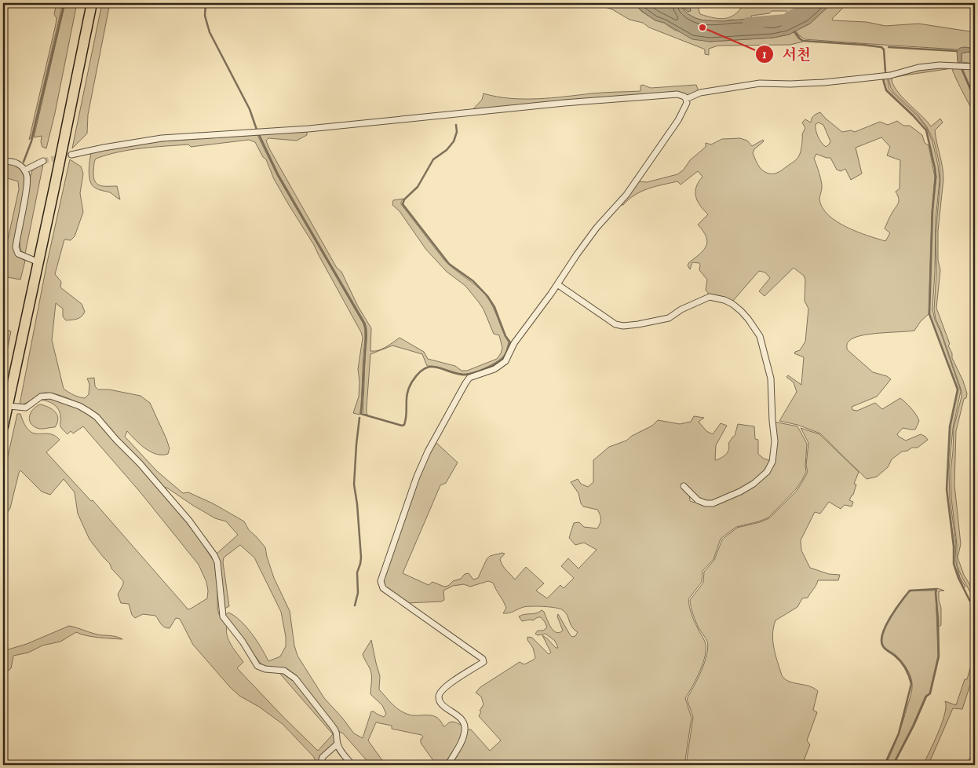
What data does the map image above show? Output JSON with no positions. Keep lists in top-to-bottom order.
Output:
{
  "places": ["서천"]
}
